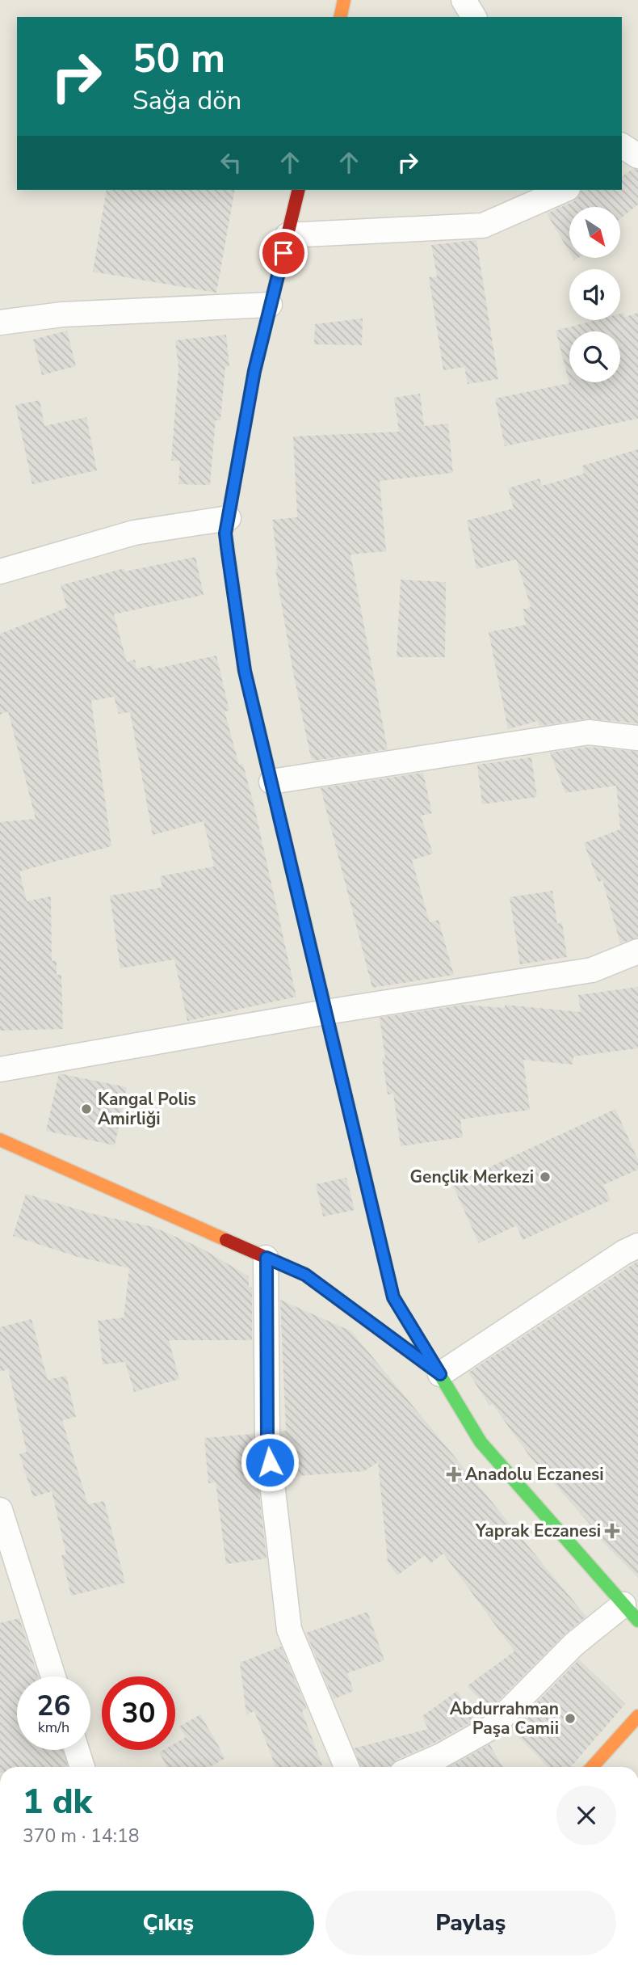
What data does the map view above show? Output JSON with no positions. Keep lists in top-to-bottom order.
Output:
{
  "places": {
    "other": ["Kangal Polis Amirliği", "Gençlik Merkezi", "Abdurrahman Paşa Camii"],
    "health": ["Anadolu Eczanesi", "Yaprak Eczanesi"]
  },
  "north": "bottom right",
  "page": {
    "turn": ["50 m", "Sağa dön"],
    "speed": "26 km/h",
    "limit": "30",
    "heading": ["1 dk", "370 m · 14:18"],
    "buttons": ["Çıkış", "Paylaş"]
  }
}
